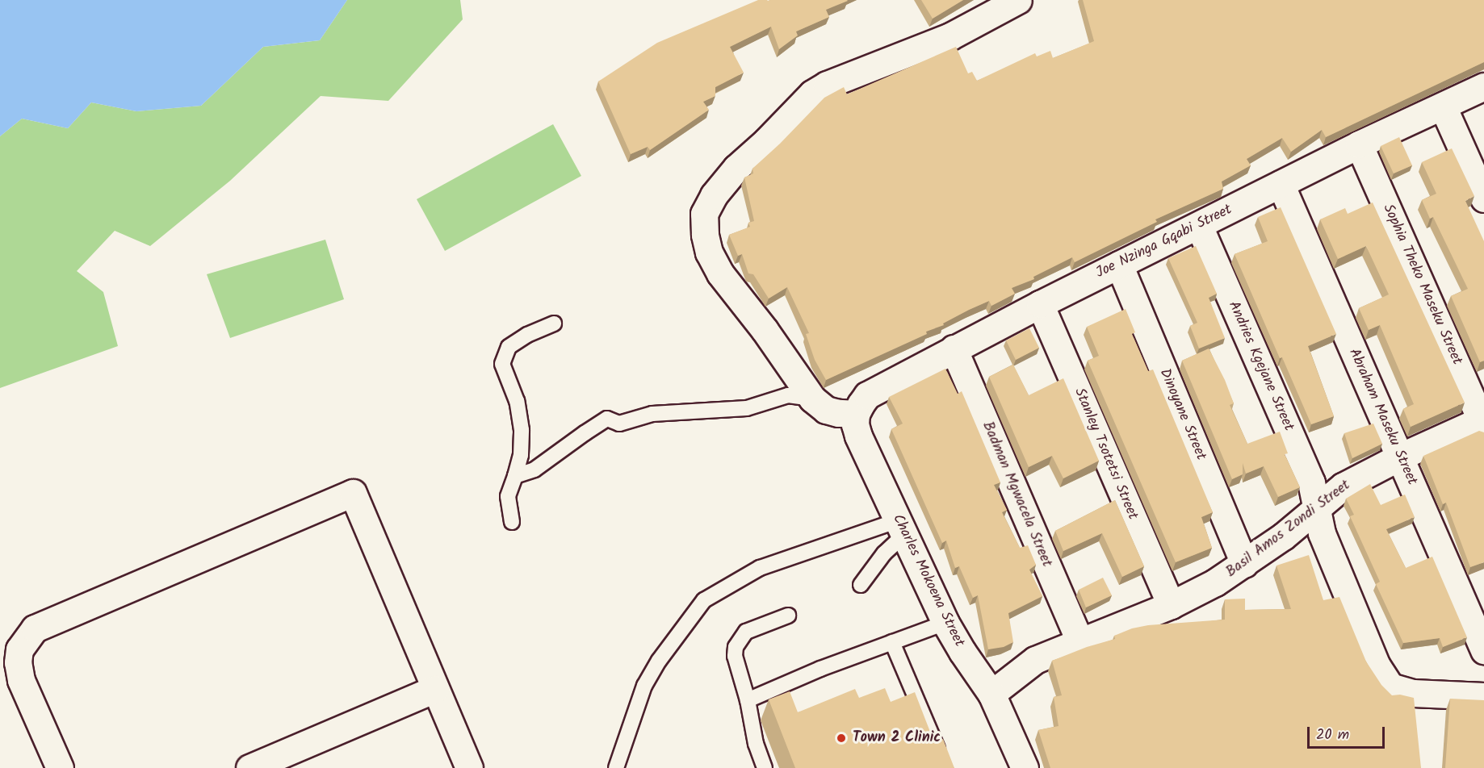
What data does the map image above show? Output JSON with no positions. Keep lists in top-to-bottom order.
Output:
{
  "streets": {
    "street": [
      "Joe Nzinga Gqabi Street",
      "Sophia Theko Maseku Street",
      "Andries Kgejane Street",
      "Dinoyane Street",
      "Abraham Maseku Street",
      "Stanley Tsotetsi Street",
      "Badman Mgwacela Street",
      "Basil Amos Zondi Street",
      "Charles Mokoena Street"
    ]
  },
  "crossings": [
    ["Joe Nzinga Gqabi Street", "Sophia Theko Maseku Street"],
    ["Joe Nzinga Gqabi Street", "Andries Kgejane Street"],
    ["Joe Nzinga Gqabi Street", "Dinoyane Street"],
    ["Joe Nzinga Gqabi Street", "Abraham Maseku Street"],
    ["Joe Nzinga Gqabi Street", "Stanley Tsotetsi Street"],
    ["Joe Nzinga Gqabi Street", "Badman Mgwacela Street"],
    ["Joe Nzinga Gqabi Street", "Charles Mokoena Street"],
    ["Sophia Theko Maseku Street", "Basil Amos Zondi Street"],
    ["Andries Kgejane Street", "Basil Amos Zondi Street"],
    ["Dinoyane Street", "Basil Amos Zondi Street"],
    ["Abraham Maseku Street", "Basil Amos Zondi Street"],
    ["Stanley Tsotetsi Street", "Basil Amos Zondi Street"],
    ["Badman Mgwacela Street", "Basil Amos Zondi Street"],
    ["Basil Amos Zondi Street", "Charles Mokoena Street"]
  ],
  "places": ["Town 2 Clinic"],
  "scale_bar": "20 m"
}
